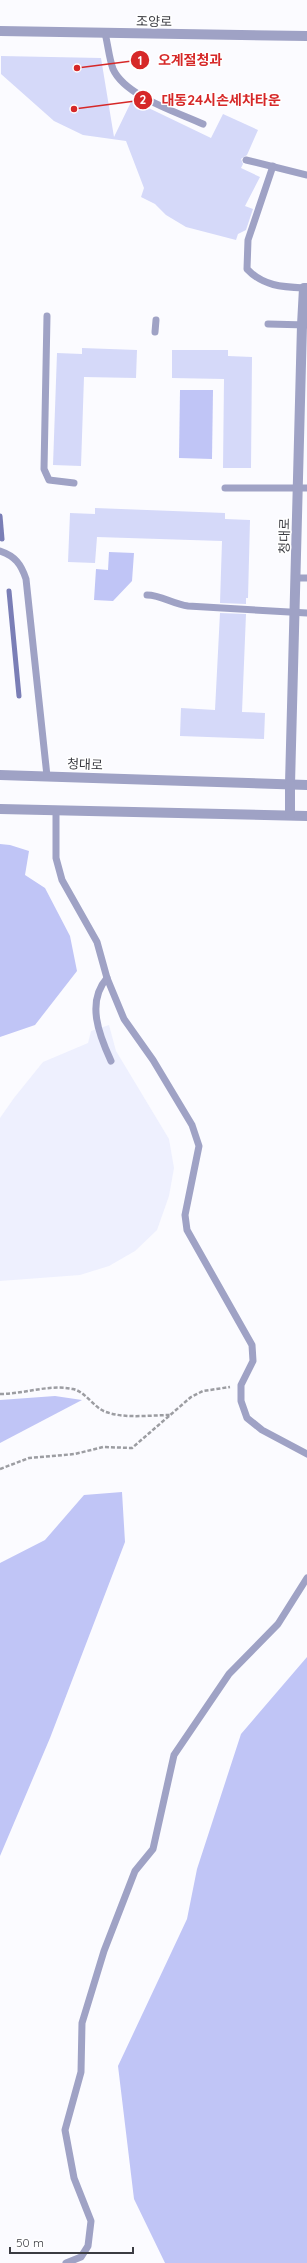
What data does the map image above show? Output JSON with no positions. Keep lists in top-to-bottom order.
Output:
{
  "streets": {
    "street": ["조양로", "청대로"]
  },
  "places": ["오계절청과", "대동24시손세차타운"],
  "scale_bar": "50 m"
}
